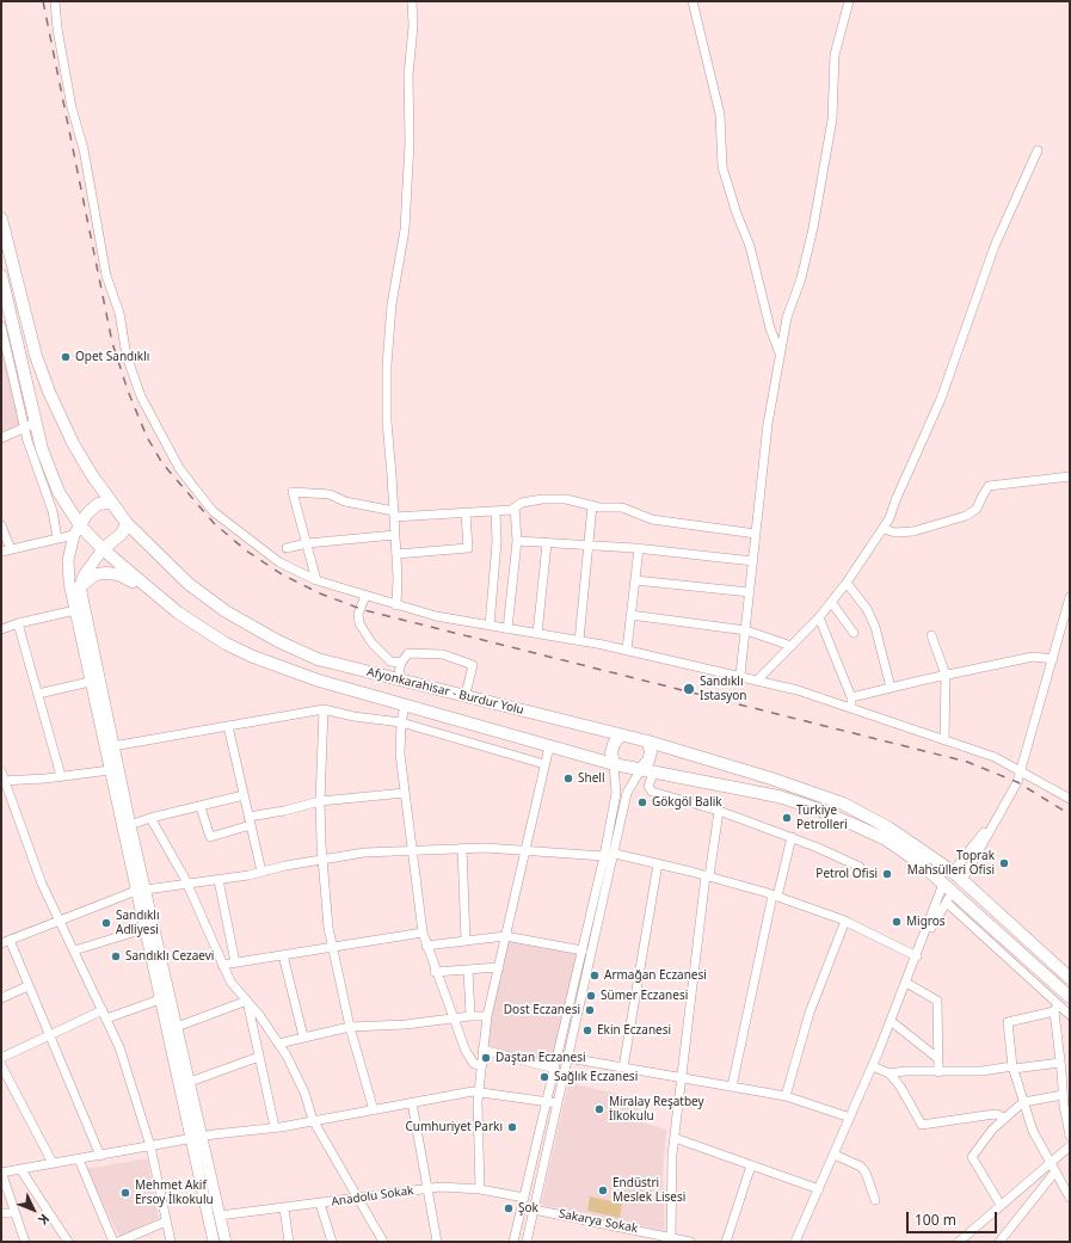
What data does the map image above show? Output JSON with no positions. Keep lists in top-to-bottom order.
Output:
{
  "streets": {
    "highway": ["Afyonkarahisar - Burdur Yolu"],
    "street": ["Anadolu Sokak", "Sakarya Sokak"]
  },
  "places": [
    "Opet Sandıklı",
    "Sandıklı Istasyon",
    "Shell",
    "Gökgöl Balik",
    "Türkiye Petrolleri",
    "Toprak Mahsülleri Ofisi",
    "Petrol Ofisi",
    "Migros",
    "Sandıklı Adliyesi",
    "Sandıklı Cezaevi",
    "Armağan Eczanesi",
    "Sümer Eczanesi",
    "Dost Eczanesi",
    "Ekin Eczanesi",
    "Daştan Eczanesi",
    "Sağlık Eczanesi",
    "Miralay Reşatbey İlkokulu",
    "Cumhuriyet Parkı",
    "Endüstri Meslek Lisesi",
    "Mehmet Akif Ersoy İlkokulu",
    "Şok"
  ],
  "scale_bar": "100 m",
  "north": "bottom right"
}
